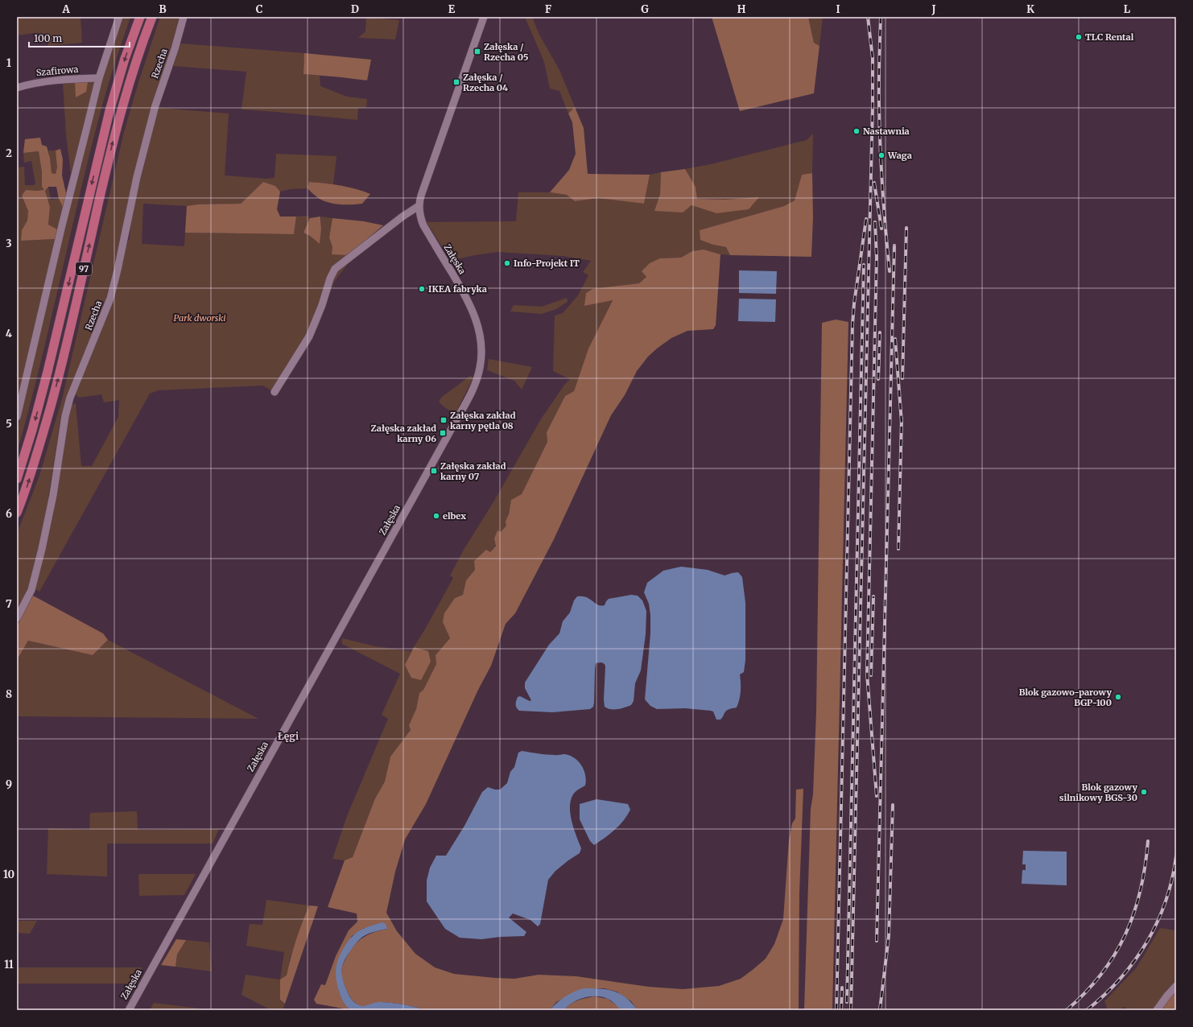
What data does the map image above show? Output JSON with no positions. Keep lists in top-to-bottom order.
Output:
{
  "streets": {
    "main road": ["97"],
    "street": ["Rzecha", "Szafirowa", "Załęska"]
  },
  "districts": ["Łęgi"],
  "parks": ["Park dworski"],
  "places": {
    "other": [
      "TLC Rental",
      "Nastawnia",
      "Waga",
      "Info-Projekt IT",
      "IKEA fabryka",
      "elbex",
      "Blok gazowo-parowy BGP-100",
      "Blok gazowy silnikowy BGS-30"
    ],
    "transit": [
      "Załęska / Rzecha 05",
      "Załęska / Rzecha 04",
      "Załęska zakład karny pętla 08",
      "Załęska zakład karny 06",
      "Załęska zakład karny 07"
    ]
  },
  "scale_bar": "100 m",
  "grid": {
    "columns": [
      "A",
      "B",
      "C",
      "D",
      "E",
      "F",
      "G",
      "H",
      "I",
      "J",
      "K",
      "L"
    ],
    "rows": [
      "1",
      "2",
      "3",
      "4",
      "5",
      "6",
      "7",
      "8",
      "9",
      "10",
      "11"
    ]
  }
}
